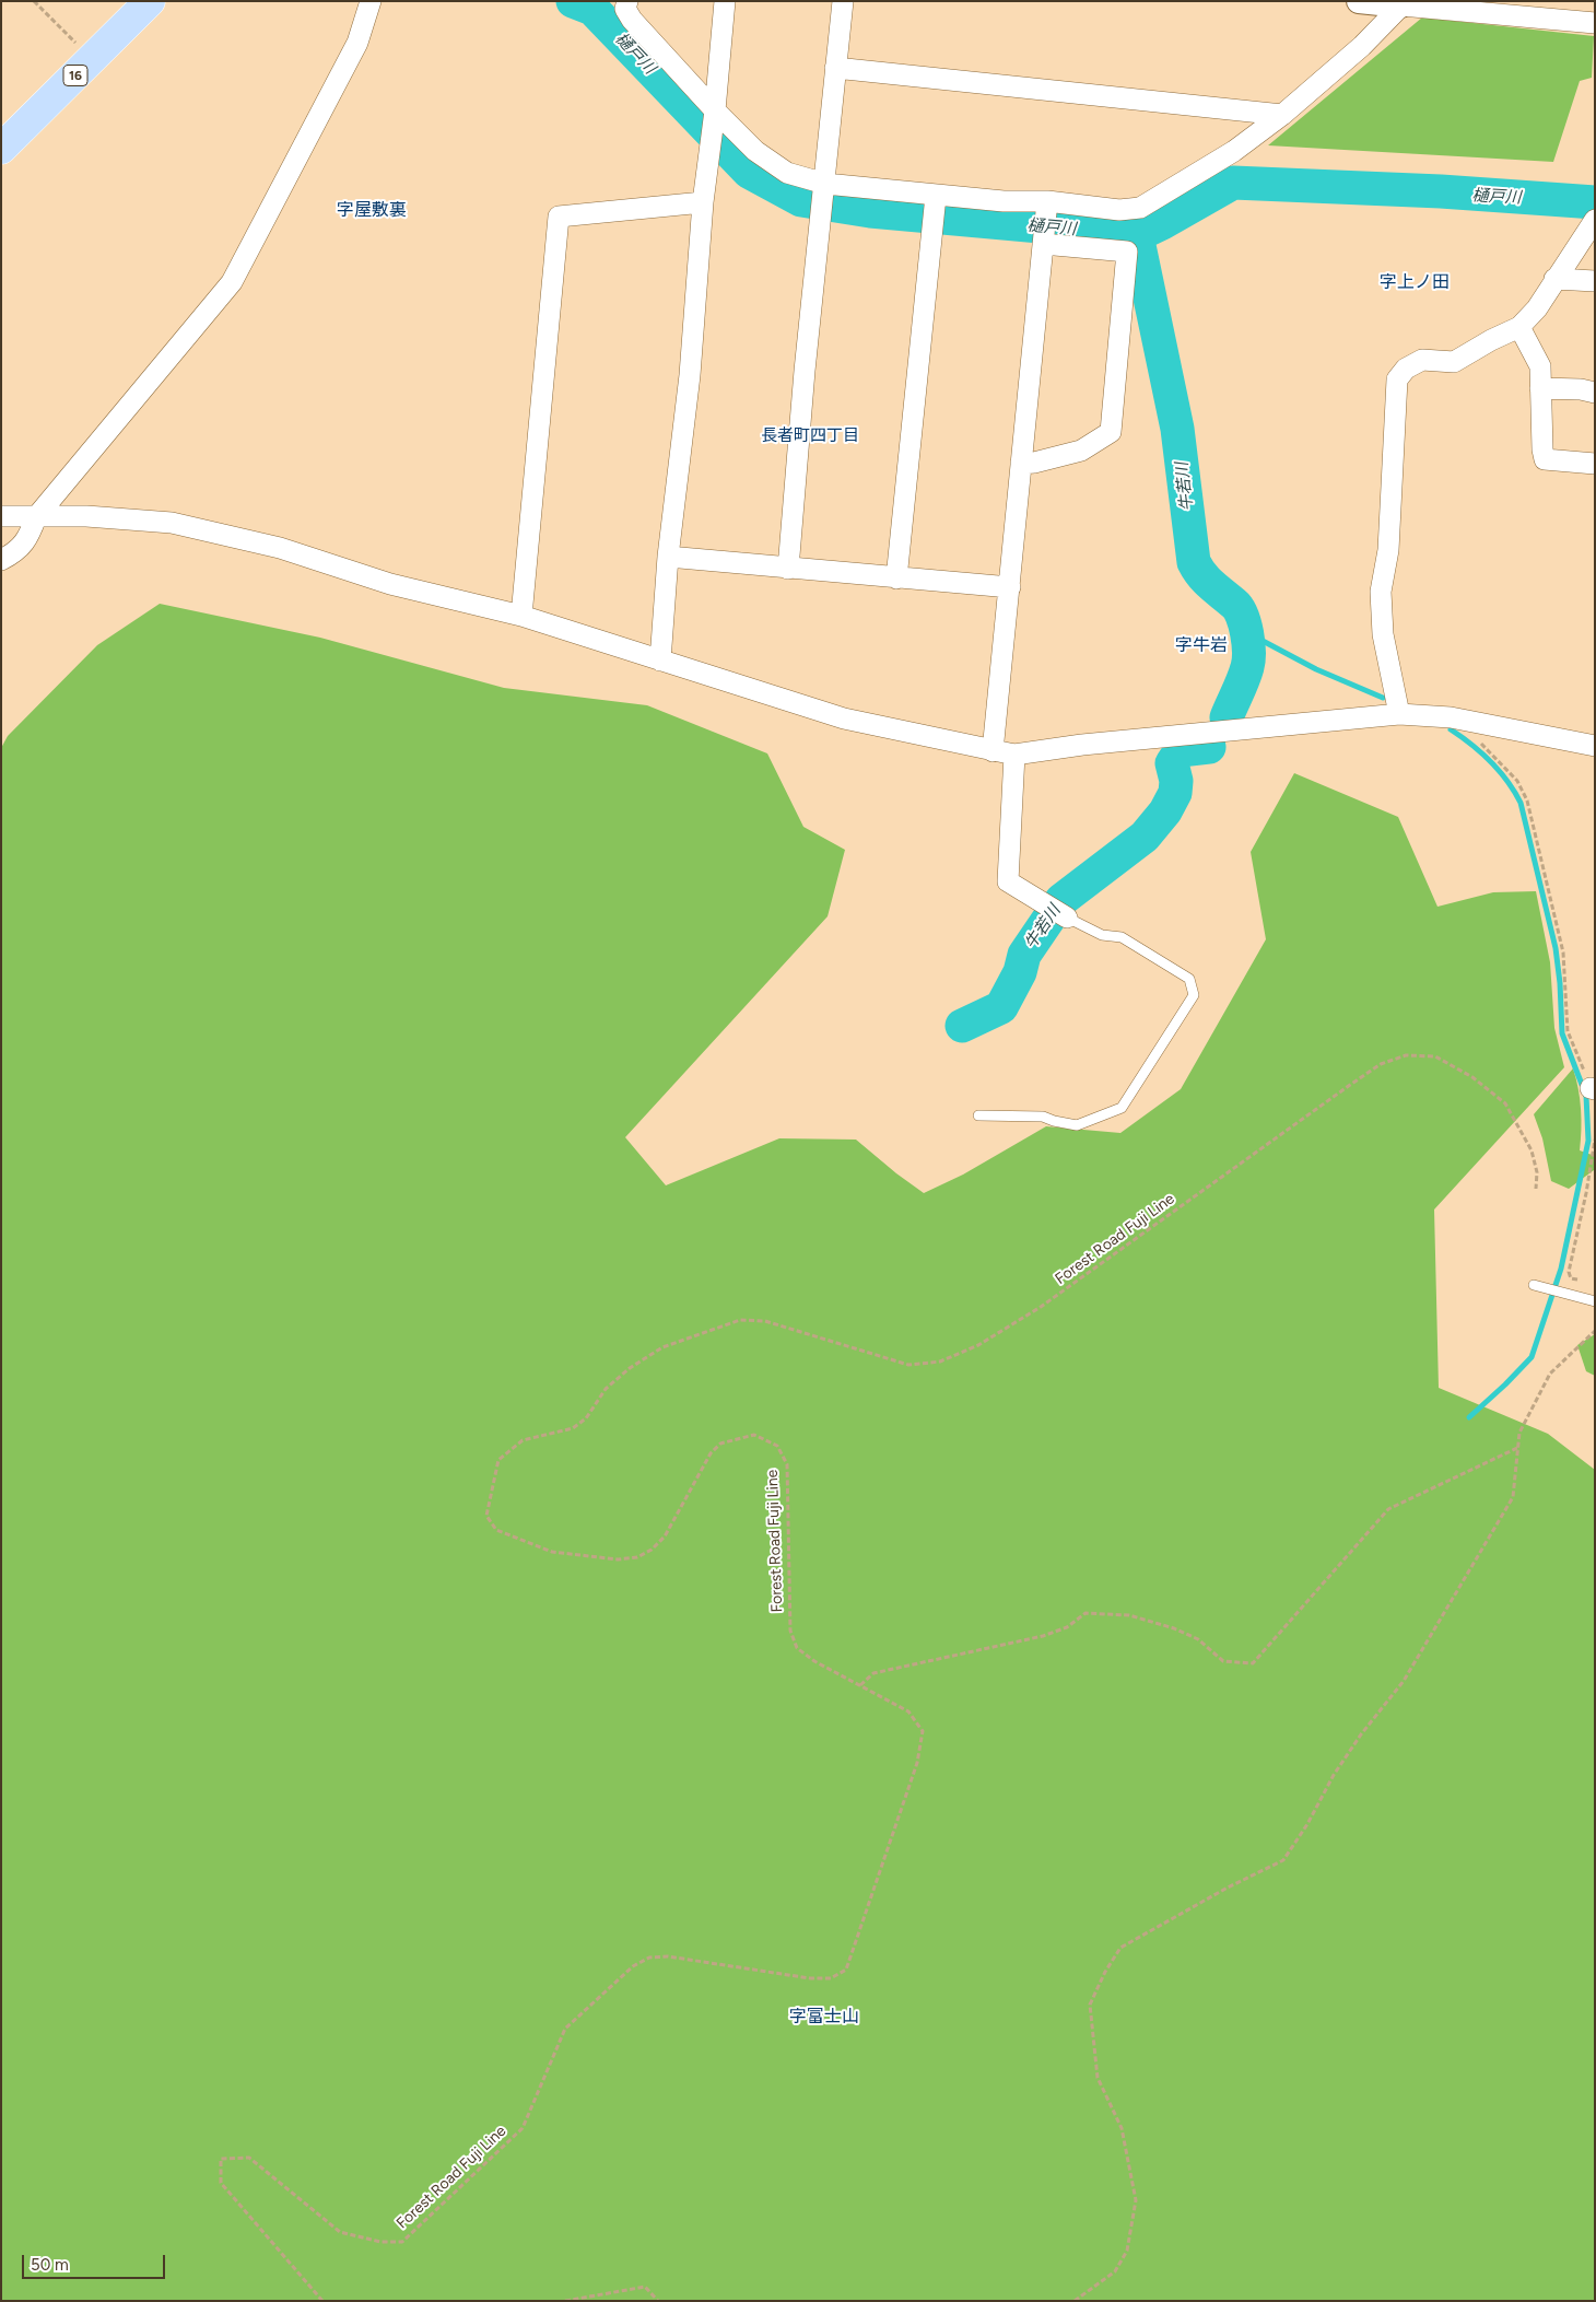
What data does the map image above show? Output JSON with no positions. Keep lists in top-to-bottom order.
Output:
{
  "streets": {
    "main road": ["16"],
    "path": ["Forest Road Fuji Line"]
  },
  "districts": [
    "字屋敷裏",
    "字上ノ田",
    "長者町四丁目",
    "字牛岩",
    "字富士山"
  ],
  "water": ["樋戸川", "牛若川"],
  "scale_bar": "50 m"
}
